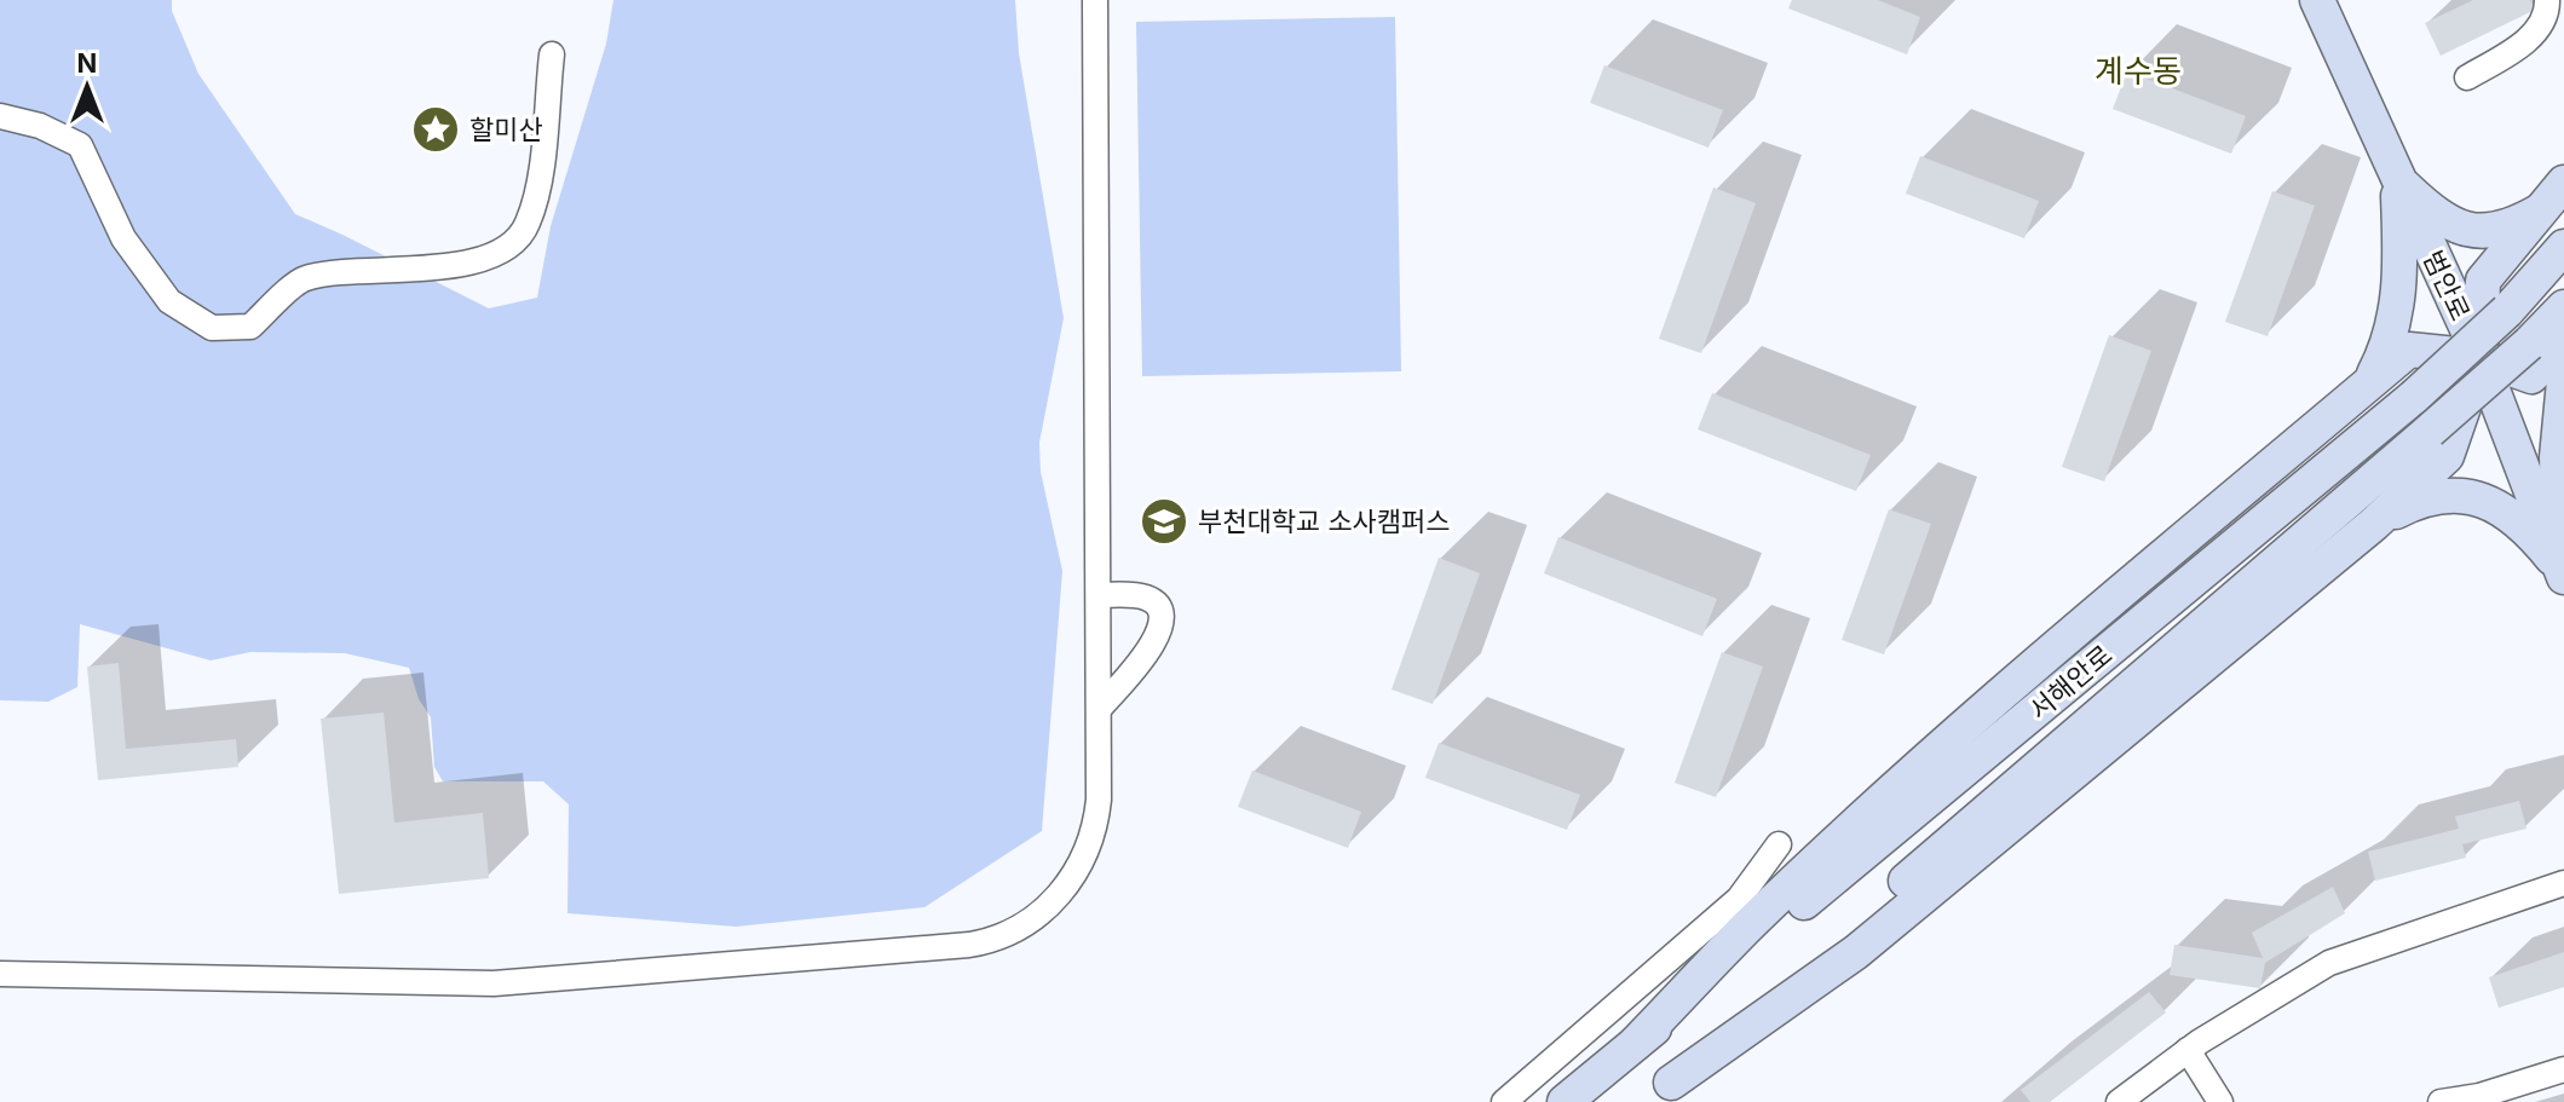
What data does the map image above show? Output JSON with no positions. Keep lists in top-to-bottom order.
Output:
{
  "streets": {
    "main road": ["범안로", "서해안로"]
  },
  "districts": ["계수동"],
  "places": {
    "place": ["할미산"],
    "school or university": ["부천대학교 소사캠퍼스"]
  },
  "north": "top"
}
